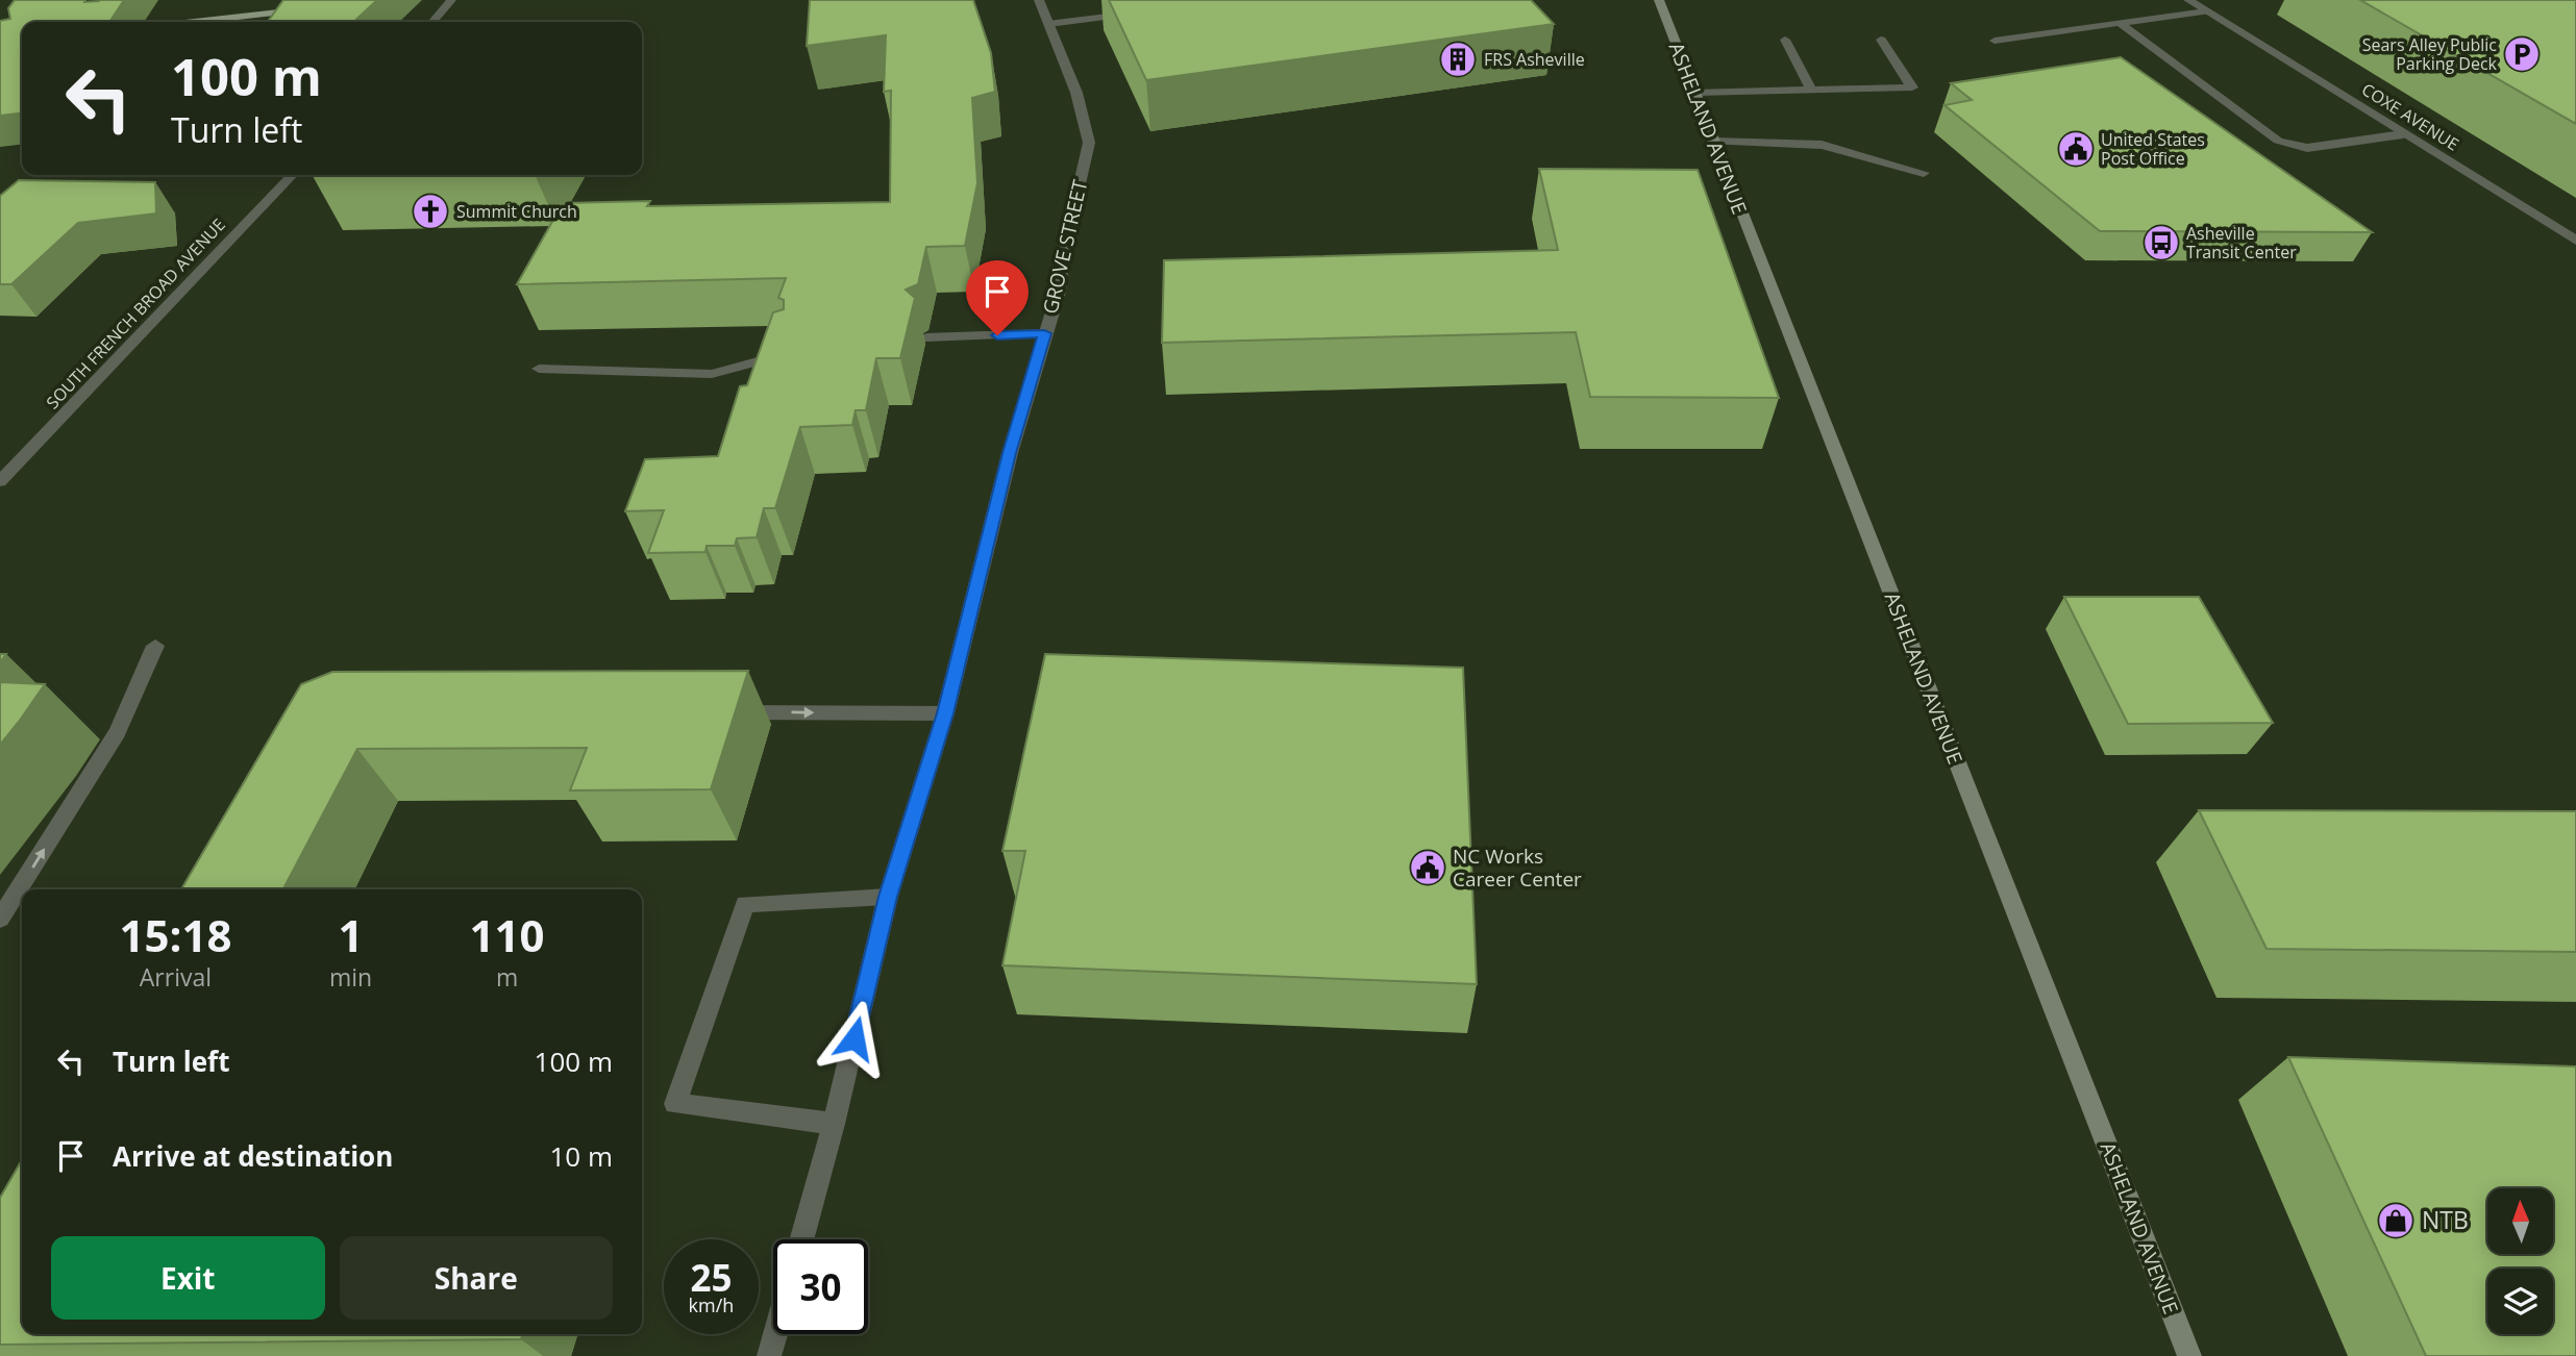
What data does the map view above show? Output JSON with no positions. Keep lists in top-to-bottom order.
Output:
{
  "streets": {
    "main road": ["ASHELAND AVENUE"],
    "street": ["COXE AVENUE", "GROVE STREET", "SOUTH FRENCH BROAD AVENUE"]
  },
  "places": {
    "parking": ["Sears Alley Public Parking Deck"],
    "building": ["FRS Asheville"],
    "public building": ["United States Post Office", "NC Works Career Center"],
    "church": ["Summit Church"],
    "bus stop": ["Asheville Transit Center"],
    "shop": ["NTB"]
  },
  "north": "top",
  "page": {
    "turn": ["100 m", "Turn left"],
    "eta": [
      "15:18",
      "Arrival",
      "1",
      "min",
      "110",
      "m"
    ],
    "list": [
      {
        "name": "Turn left",
        "value": "100 m"
      },
      {
        "name": "Arrive at destination",
        "value": "10 m"
      }
    ],
    "buttons": ["Exit", "Share"],
    "speed": "25 km/h",
    "limit": "30"
  }
}
